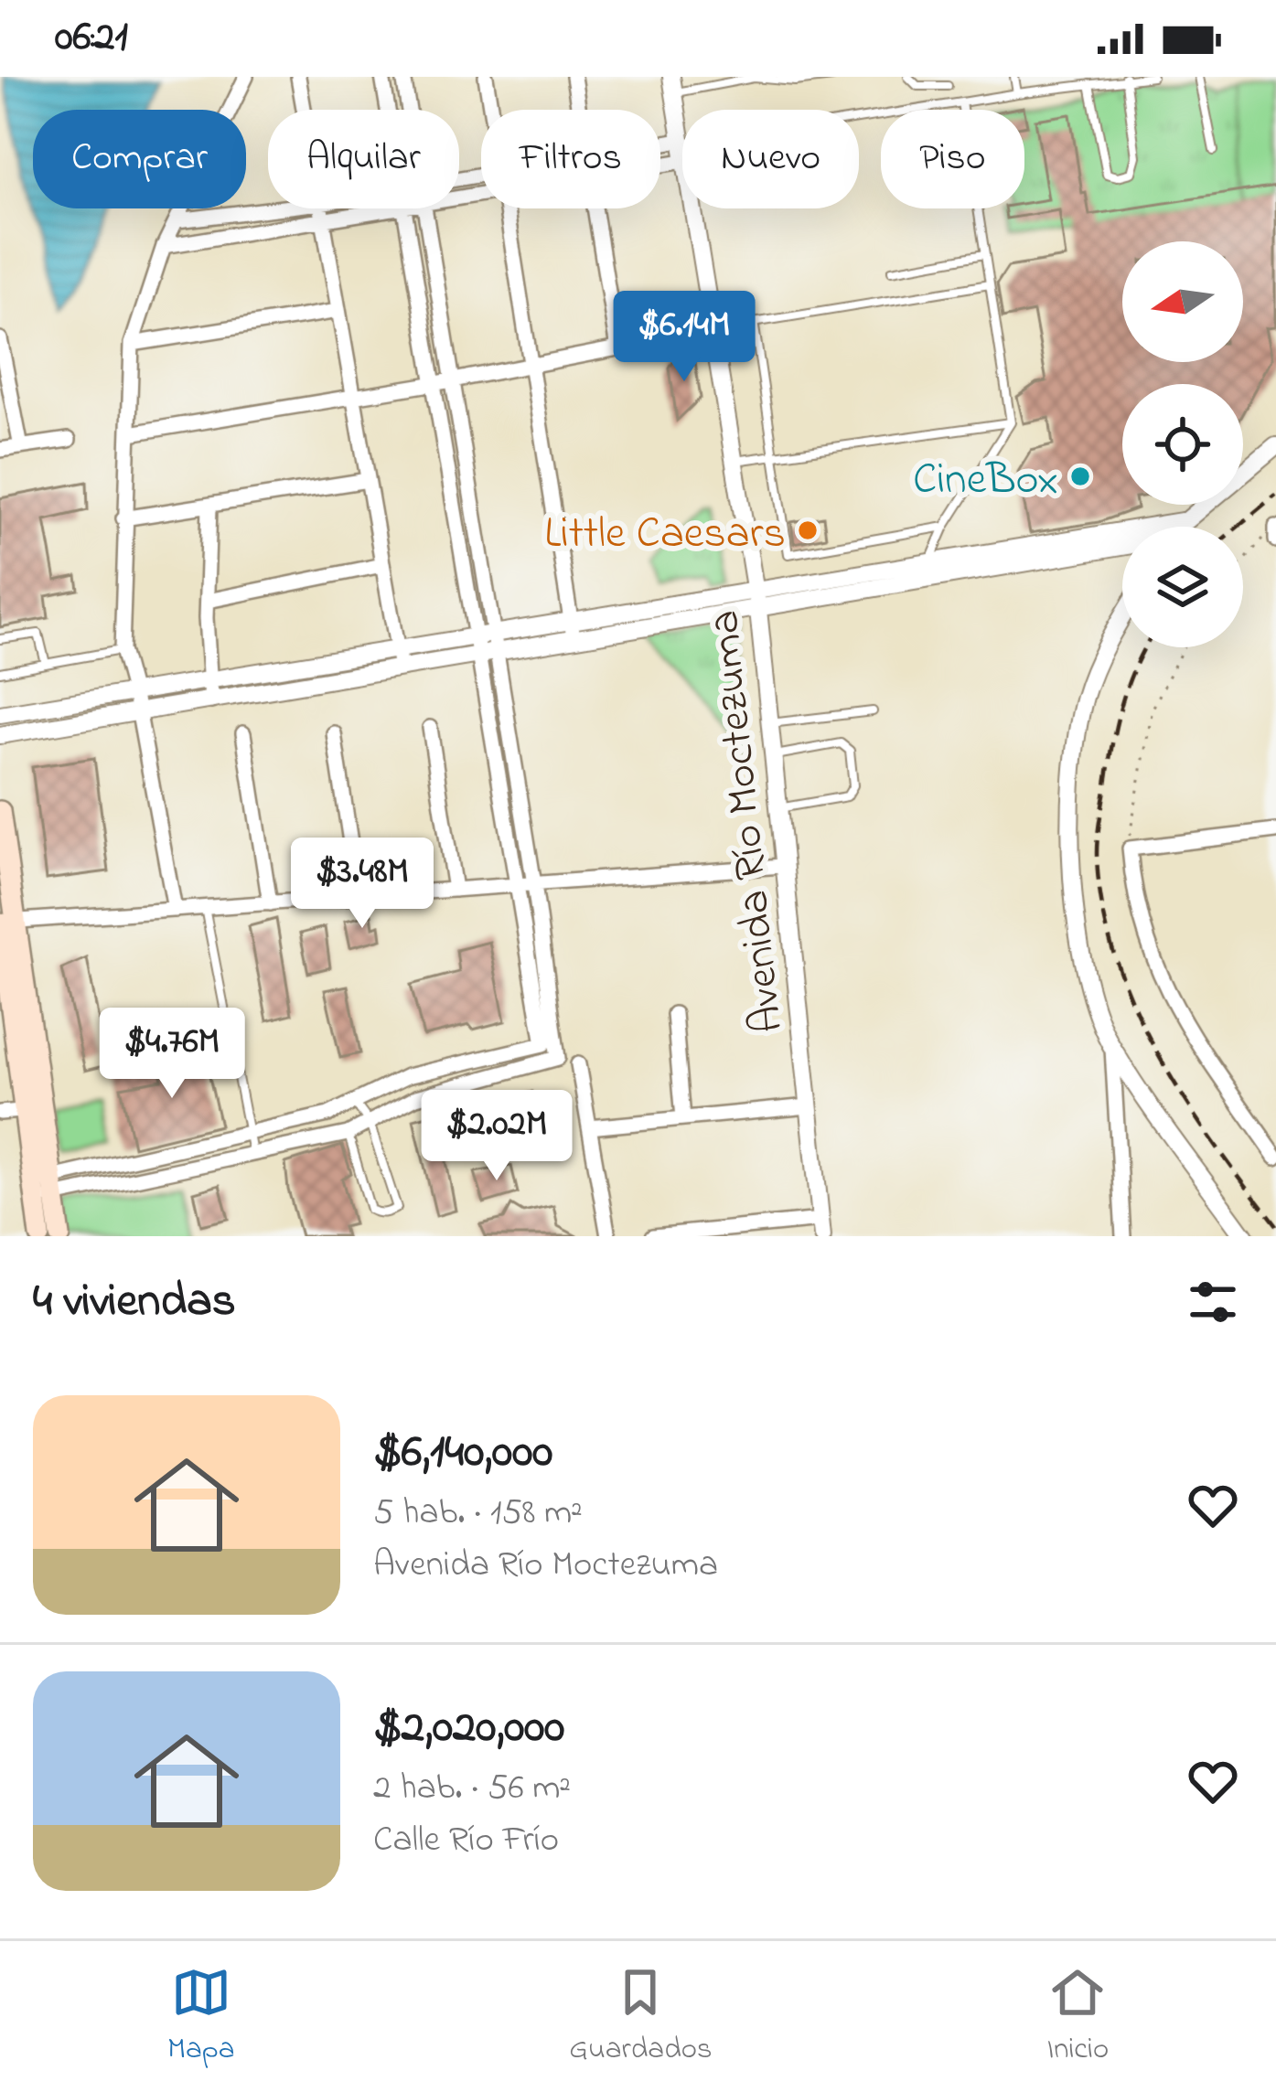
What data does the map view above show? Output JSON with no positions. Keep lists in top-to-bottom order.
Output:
{
  "streets": {
    "street": ["Avenida Río Moctezuma"]
  },
  "places": ["CineBox", "Little Caesars"],
  "north": "left",
  "page": {
    "status": "06:21",
    "chip": [
      "Comprar",
      "Alquilar",
      "Filtros",
      "Nuevo",
      "Piso"
    ],
    "price": [
      "$6.14M",
      "$3.48M",
      "$4.76M",
      "$2.02M"
    ],
    "heading": "4 viviendas",
    "list": [
      {
        "name": "$6,140,000",
        "note": "5 hab. · 158 m² · Avenida Río Moctezuma"
      },
      {
        "name": "$2,020,000",
        "note": "2 hab. · 56 m² · Calle Río Frío"
      }
    ],
    "tabs": ["Mapa", "Guardados", "Inicio"]
  }
}
